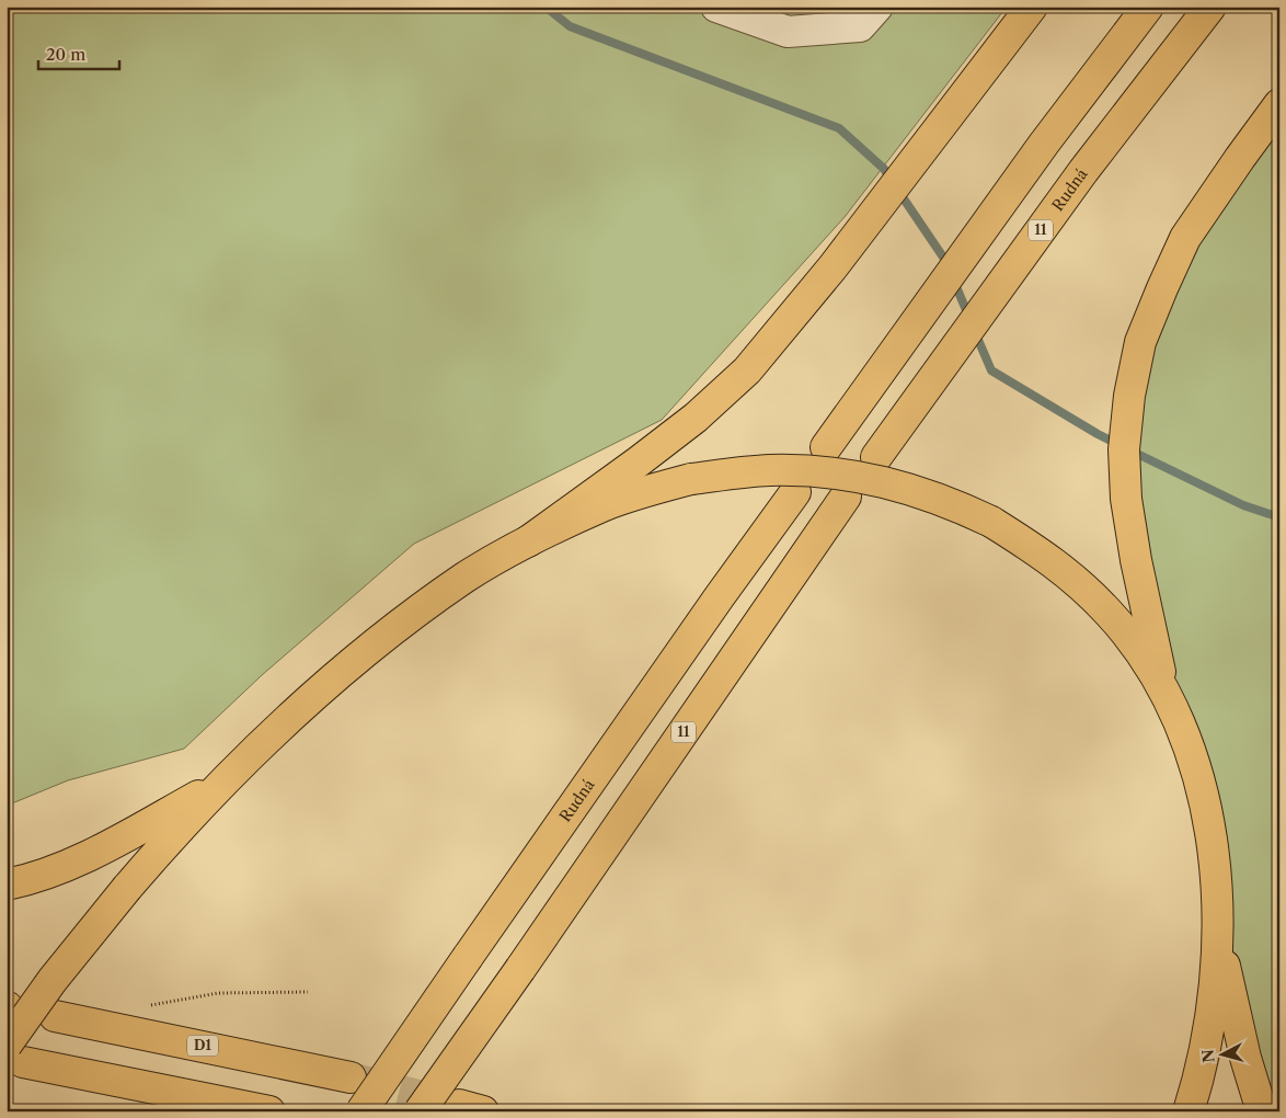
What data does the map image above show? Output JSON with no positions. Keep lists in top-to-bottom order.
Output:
{
  "streets": {
    "highway": ["Rudná", "11", "D1"]
  },
  "scale_bar": "20 m",
  "north": "left"
}
